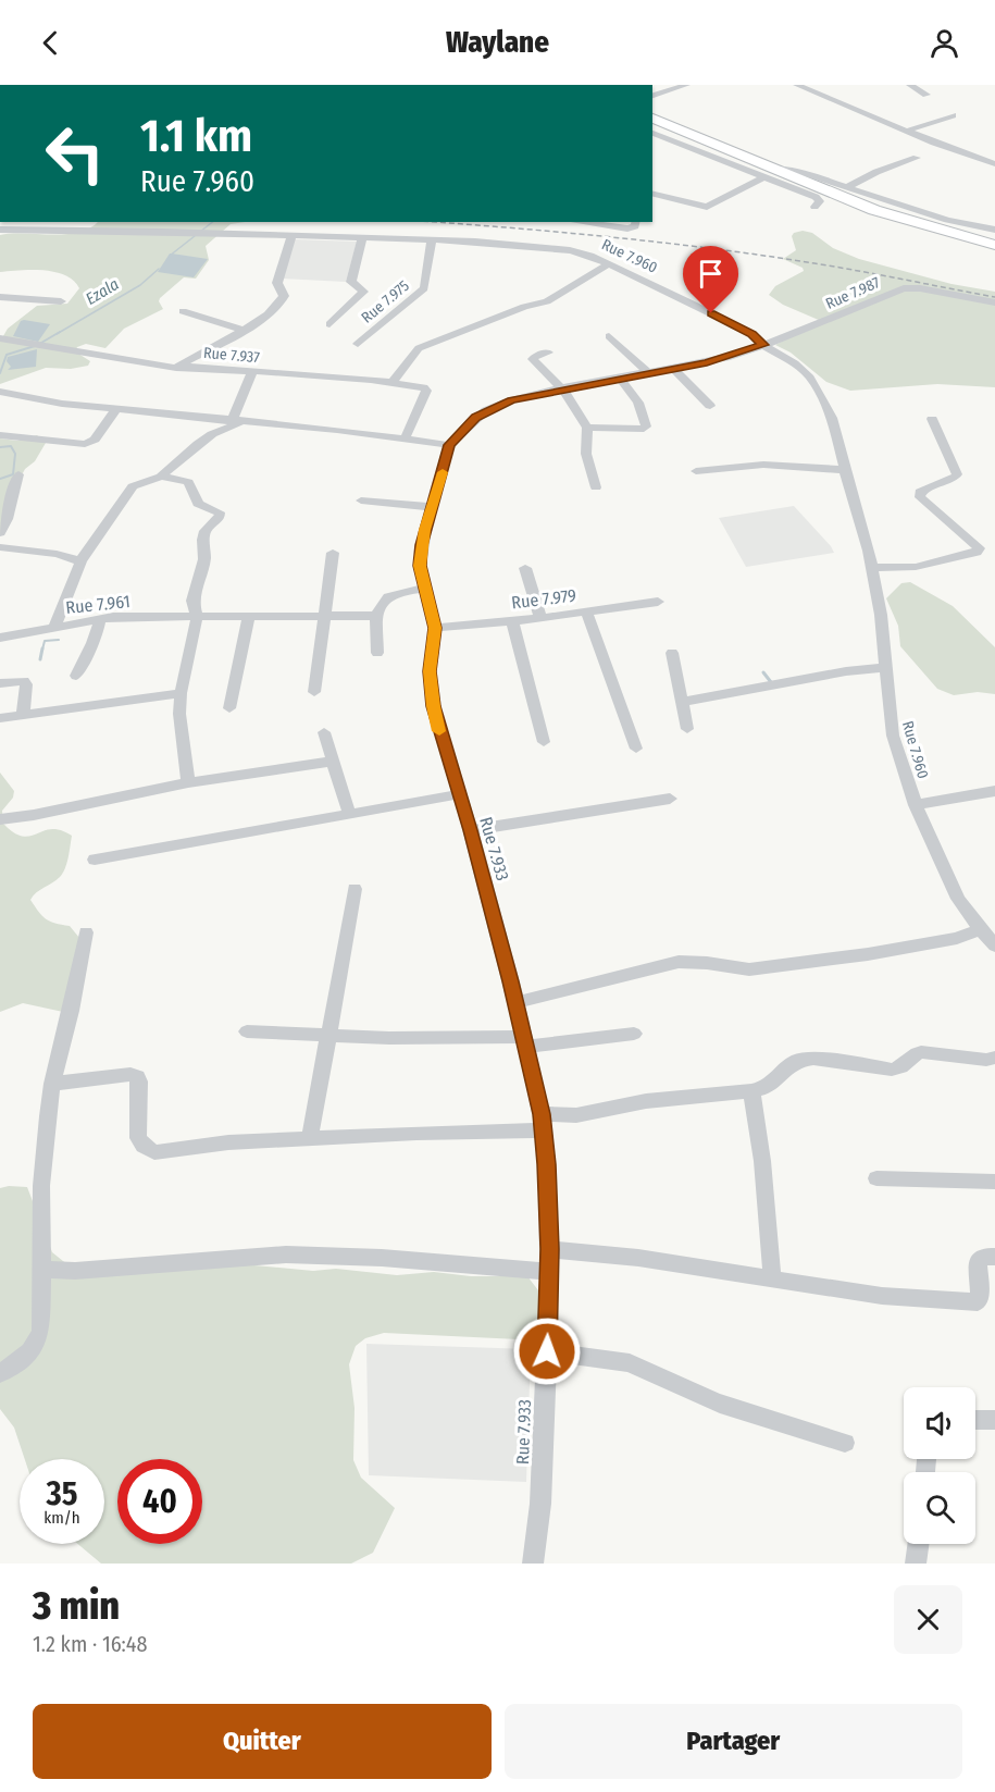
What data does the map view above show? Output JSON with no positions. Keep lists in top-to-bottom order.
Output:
{
  "streets": {
    "street": [
      "Rue 7.960",
      "Rue 7.987",
      "Rue 7.975",
      "Rue 7.937",
      "Rue 7.979",
      "Rue 7.961",
      "Rue 7.933"
    ]
  },
  "crossings": [
    ["Rue 7.960", "Rue 7.987"],
    ["Rue 7.960", "Rue 7.975"],
    ["Rue 7.960", "Rue 7.937"],
    ["Rue 7.960", "Rue 7.933"],
    ["Rue 7.987", "Rue 7.933"],
    ["Rue 7.937", "Rue 7.961"],
    ["Rue 7.979", "Rue 7.933"],
    ["Rue 7.961", "Rue 7.933"]
  ],
  "water": ["Ezala"],
  "page": {
    "header": "Waylane",
    "turn": ["1.1 km", "Rue 7.960"],
    "speed": "35 km/h",
    "limit": "40",
    "heading": ["3 min", "1.2 km · 16:48"],
    "buttons": ["Quitter", "Partager"]
  }
}
